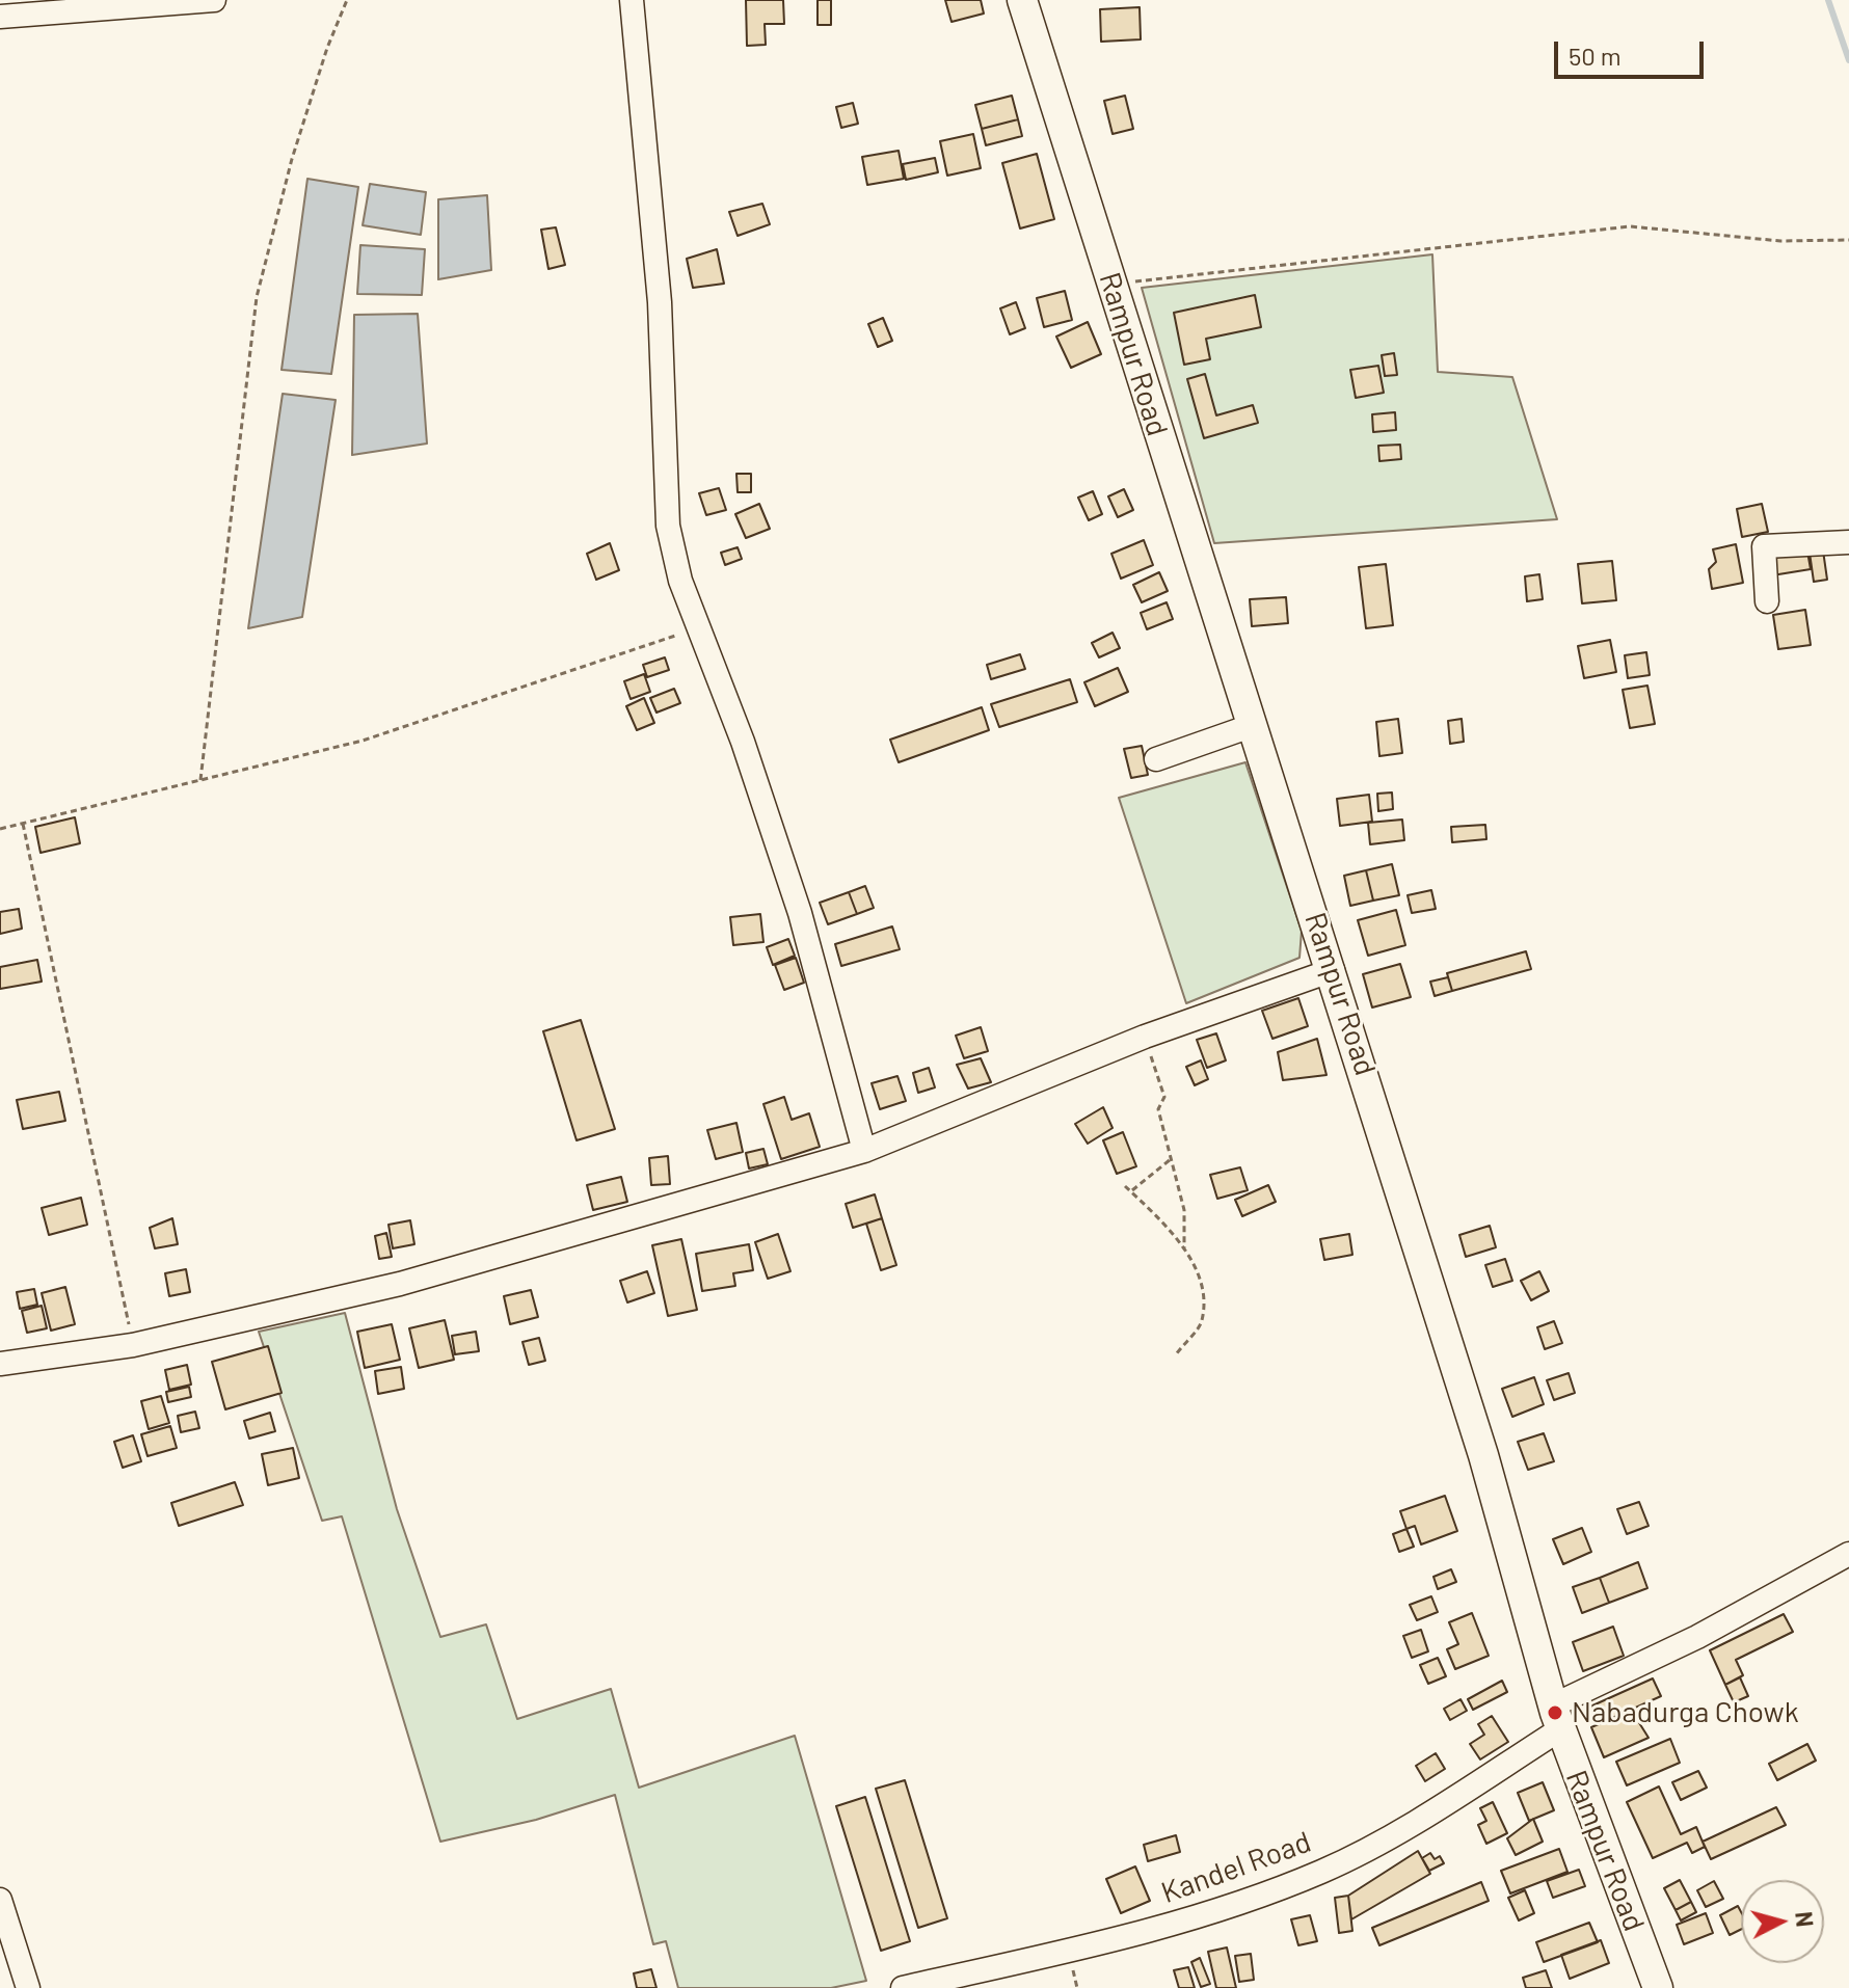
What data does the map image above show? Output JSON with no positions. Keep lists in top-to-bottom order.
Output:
{
  "streets": {
    "main road": ["Rampur Road"],
    "street": ["Kandel Road"]
  },
  "crossings": [
    ["Rampur Road", "Kandel Road"]
  ],
  "places": ["Nabadurga Chowk"],
  "scale_bar": "50 m",
  "north": "right"
}
